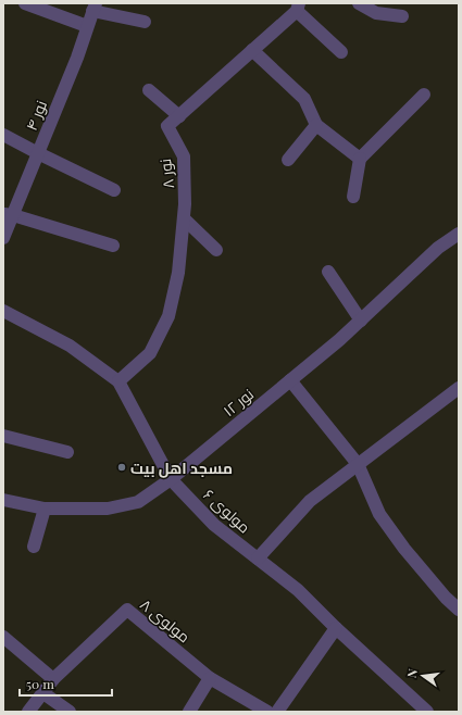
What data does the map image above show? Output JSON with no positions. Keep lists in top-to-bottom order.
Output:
{
  "streets": {
    "street": [
      "نور ۴",
      "نور ۸",
      "نور ۱۲",
      "مولوی ۶",
      "مولوی ۸"
    ]
  },
  "crossings": [
    ["نور ۸", "مولوی ۶"],
    ["نور ۱۲", "مولوی ۶"]
  ],
  "places": ["مسجد اهل بیت"],
  "scale_bar": "50 m",
  "north": "left"
}
